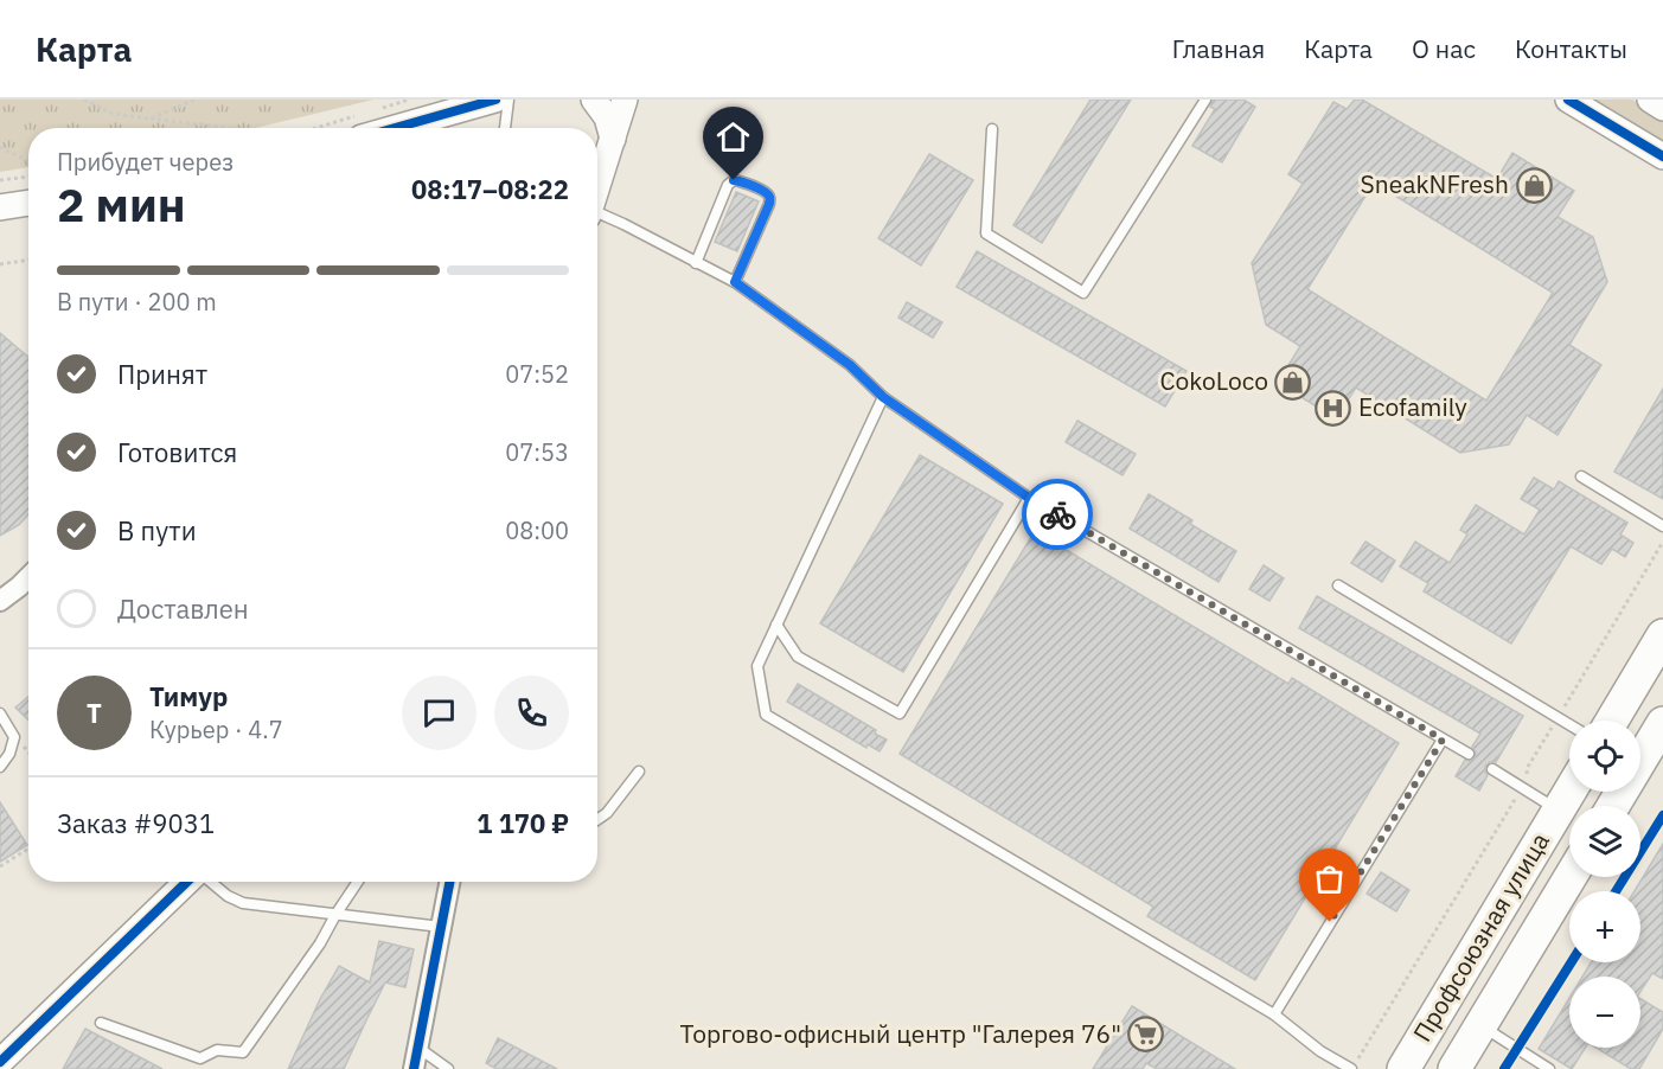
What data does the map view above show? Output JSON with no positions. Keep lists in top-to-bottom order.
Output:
{
  "streets": {
    "main road": ["Профсоюзная улица"]
  },
  "places": {
    "shop": ["SneakNFresh", "CokoLoco"],
    "hospital": ["Ecofamily"],
    "supermarket": ["Торгово-офисный центр \"Галерея 76\""]
  },
  "page": {
    "header": "Карта",
    "nav": [
      "Главная",
      "Карта",
      "О нас",
      "Контакты"
    ],
    "heading": ["2 мин", "Прибудет через", "08:17–08:22"],
    "panel": [
      "Тимур",
      "Курьер · 4.7",
      "Заказ #9031",
      "1 170 ₽"
    ],
    "bar": "В пути · 200 m",
    "list": [
      ["Принят", "07:52"],
      ["Готовится", "07:53"],
      ["В пути", "08:00"],
      "Доставлен"
    ],
    "round": "Т",
    "map_buttons": ["+", "−"]
  }
}
